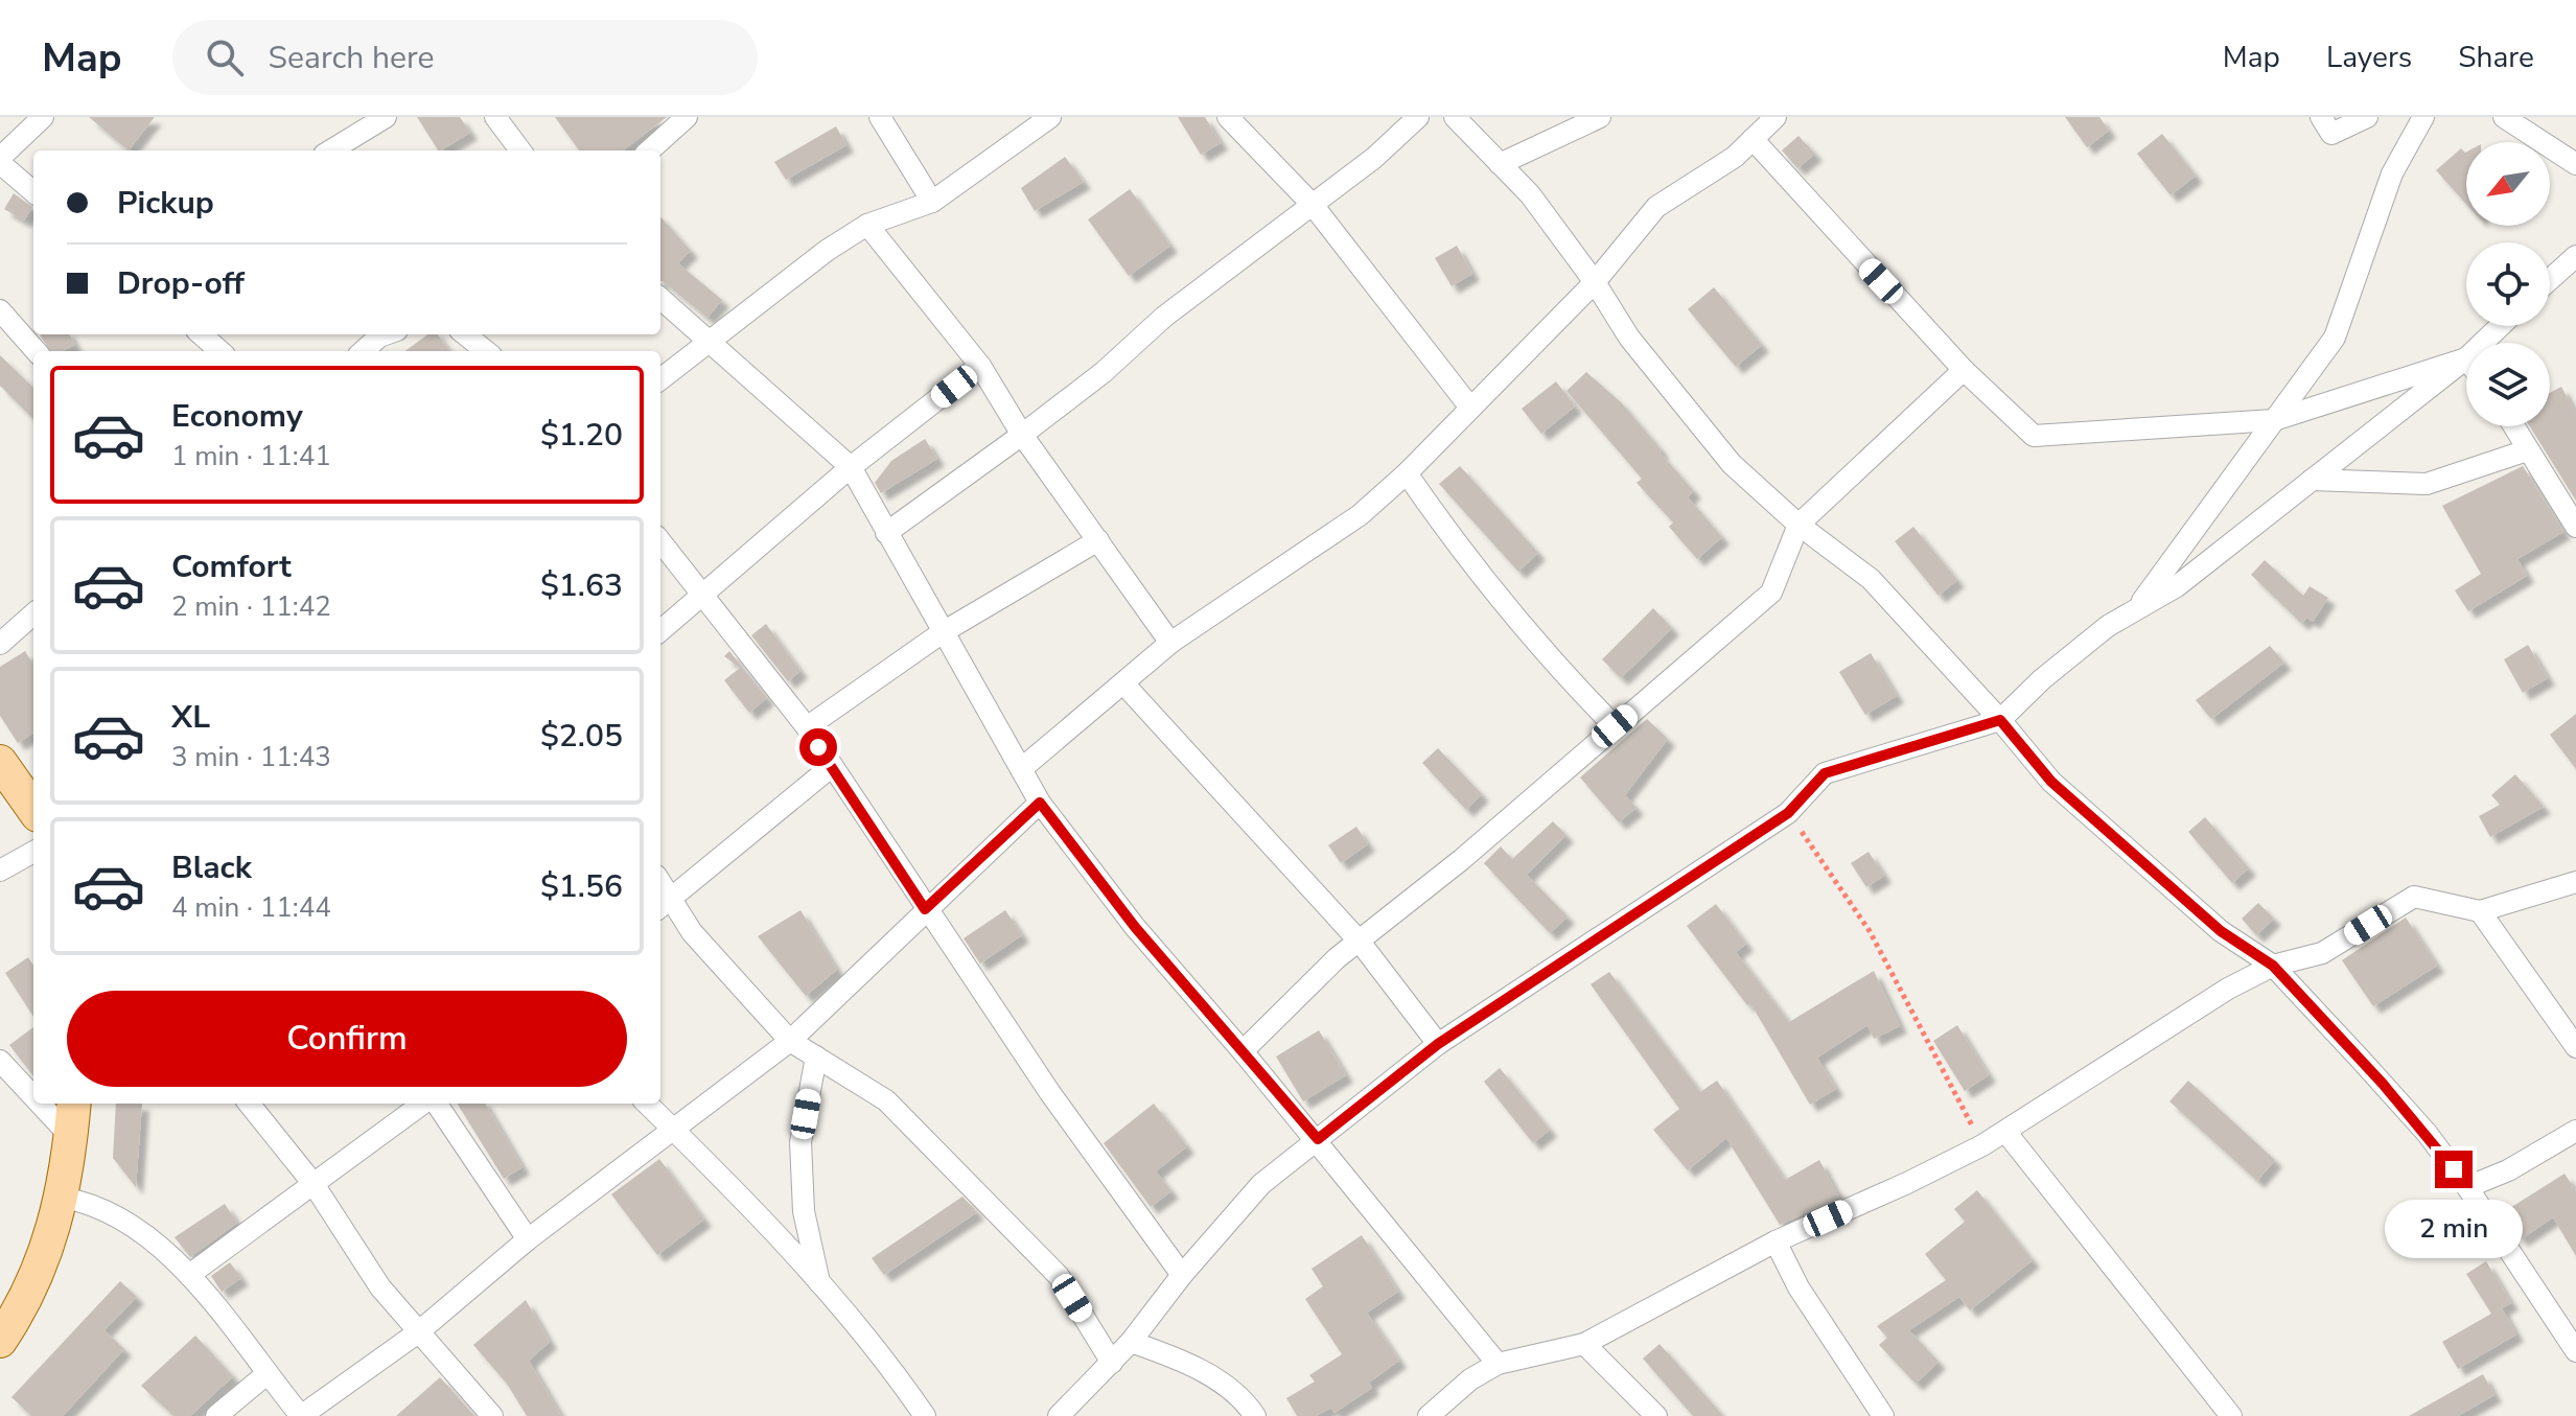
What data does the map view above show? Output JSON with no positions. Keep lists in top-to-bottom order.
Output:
{
  "north": "bottom left",
  "page": {
    "header": "Map",
    "search": "Search here",
    "nav": ["Map", "Layers", "Share"],
    "banner": ["Pickup", "Drop-off"],
    "list": [
      {
        "name": "Economy",
        "note": "1 min · 11:41",
        "value": "$1.20"
      },
      {
        "name": "Comfort",
        "note": "2 min · 11:42",
        "value": "$1.63"
      },
      {
        "name": "XL",
        "note": "3 min · 11:43",
        "value": "$2.05"
      },
      {
        "name": "Black",
        "note": "4 min · 11:44",
        "value": "$1.56"
      }
    ],
    "buttons": "Confirm",
    "bubble": "2 min"
  }
}
